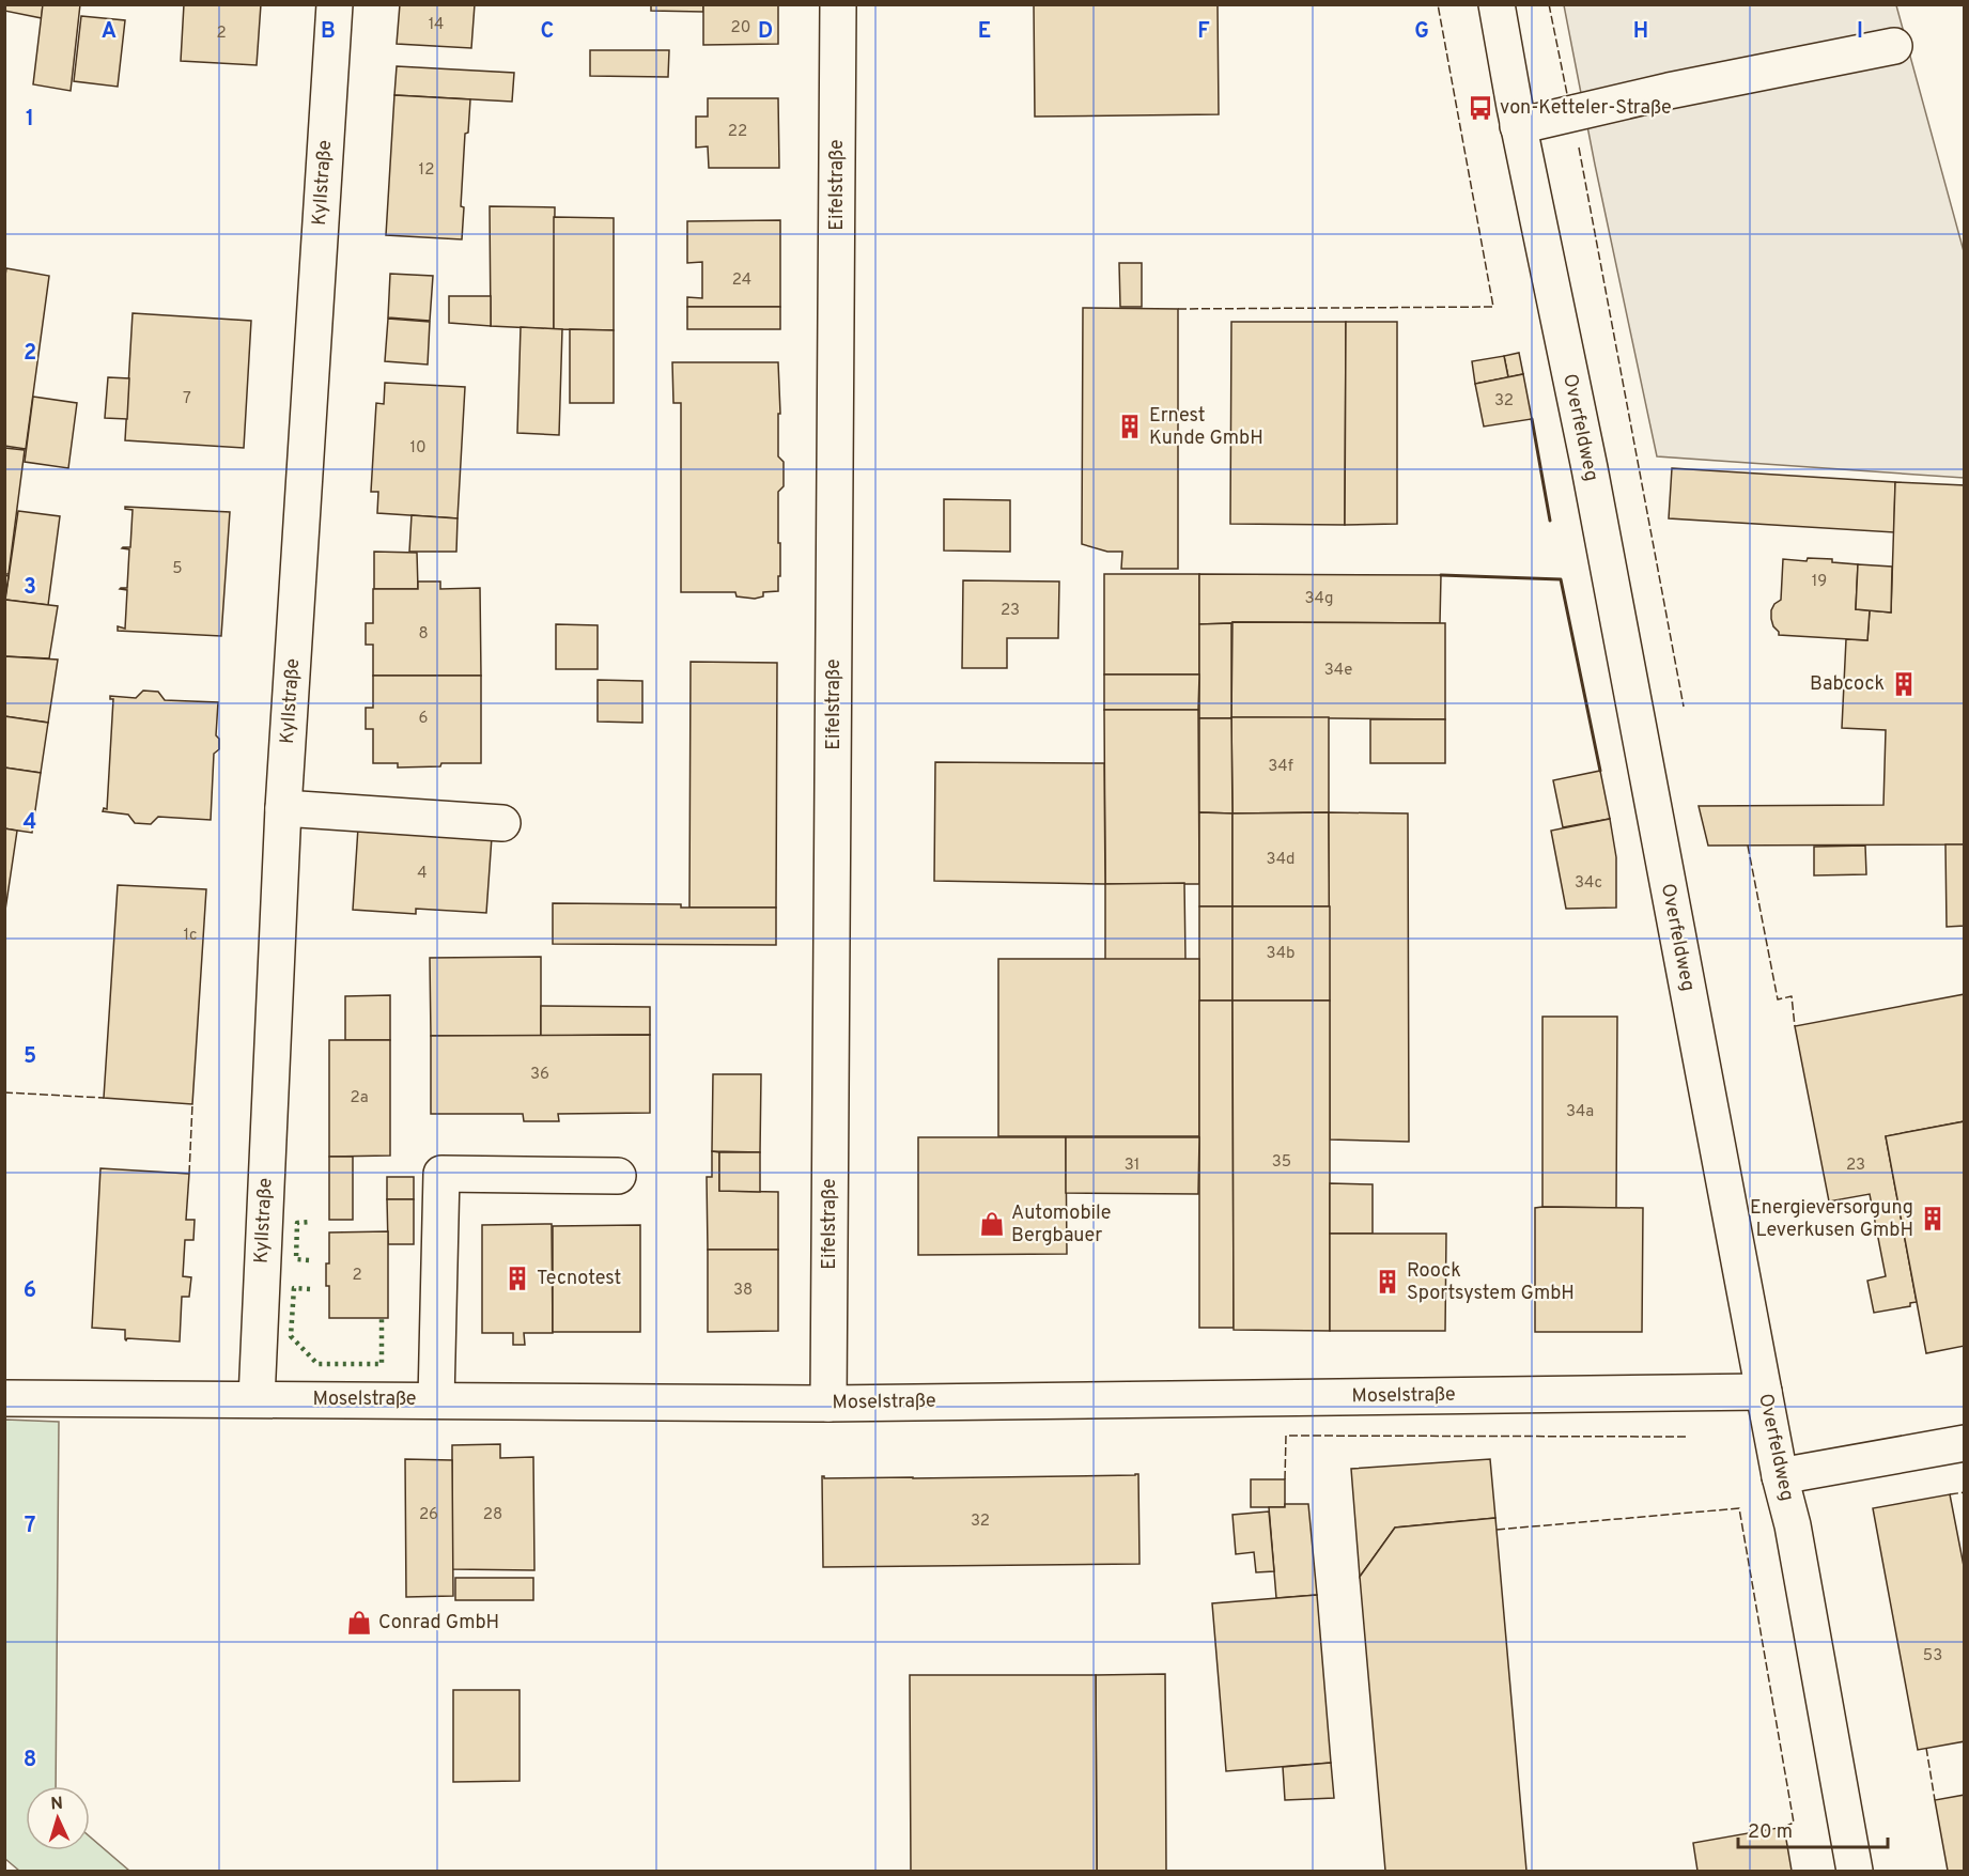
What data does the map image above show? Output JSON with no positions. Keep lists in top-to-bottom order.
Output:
{
  "streets": {
    "street": [
      "Kyllstraße",
      "Eifelstraße",
      "Overfeldweg",
      "Moselstraße"
    ]
  },
  "crossings": [
    ["Kyllstraße", "Moselstraße"],
    ["Eifelstraße", "Moselstraße"],
    ["Overfeldweg", "Moselstraße"]
  ],
  "places": {
    "bus stop": ["von-Ketteler-Straße"],
    "building": [
      "Ernest Kunde GmbH",
      "Babcock",
      "Energieversorgung Leverkusen GmbH",
      "Tecnotest",
      "Roock Sportsystem GmbH"
    ],
    "shop": ["Automobile Bergbauer", "Conrad GmbH"]
  },
  "house_numbers": [
    "14",
    "20",
    "2",
    "22",
    "12",
    "24",
    "7",
    "32",
    "10",
    "5",
    "19",
    "34g",
    "23",
    "8",
    "34e",
    "6",
    "34f",
    "34d",
    "4",
    "34c",
    "1c",
    "34b",
    "36",
    "2a",
    "34a",
    "35",
    "31",
    "23",
    "2",
    "38",
    "26",
    "28",
    "32",
    "53"
  ],
  "scale_bar": "20 m",
  "north": "top",
  "grid": {
    "columns": [
      "A",
      "B",
      "C",
      "D",
      "E",
      "F",
      "G",
      "H",
      "I"
    ],
    "rows": [
      "1",
      "2",
      "3",
      "4",
      "5",
      "6",
      "7",
      "8"
    ]
  }
}
